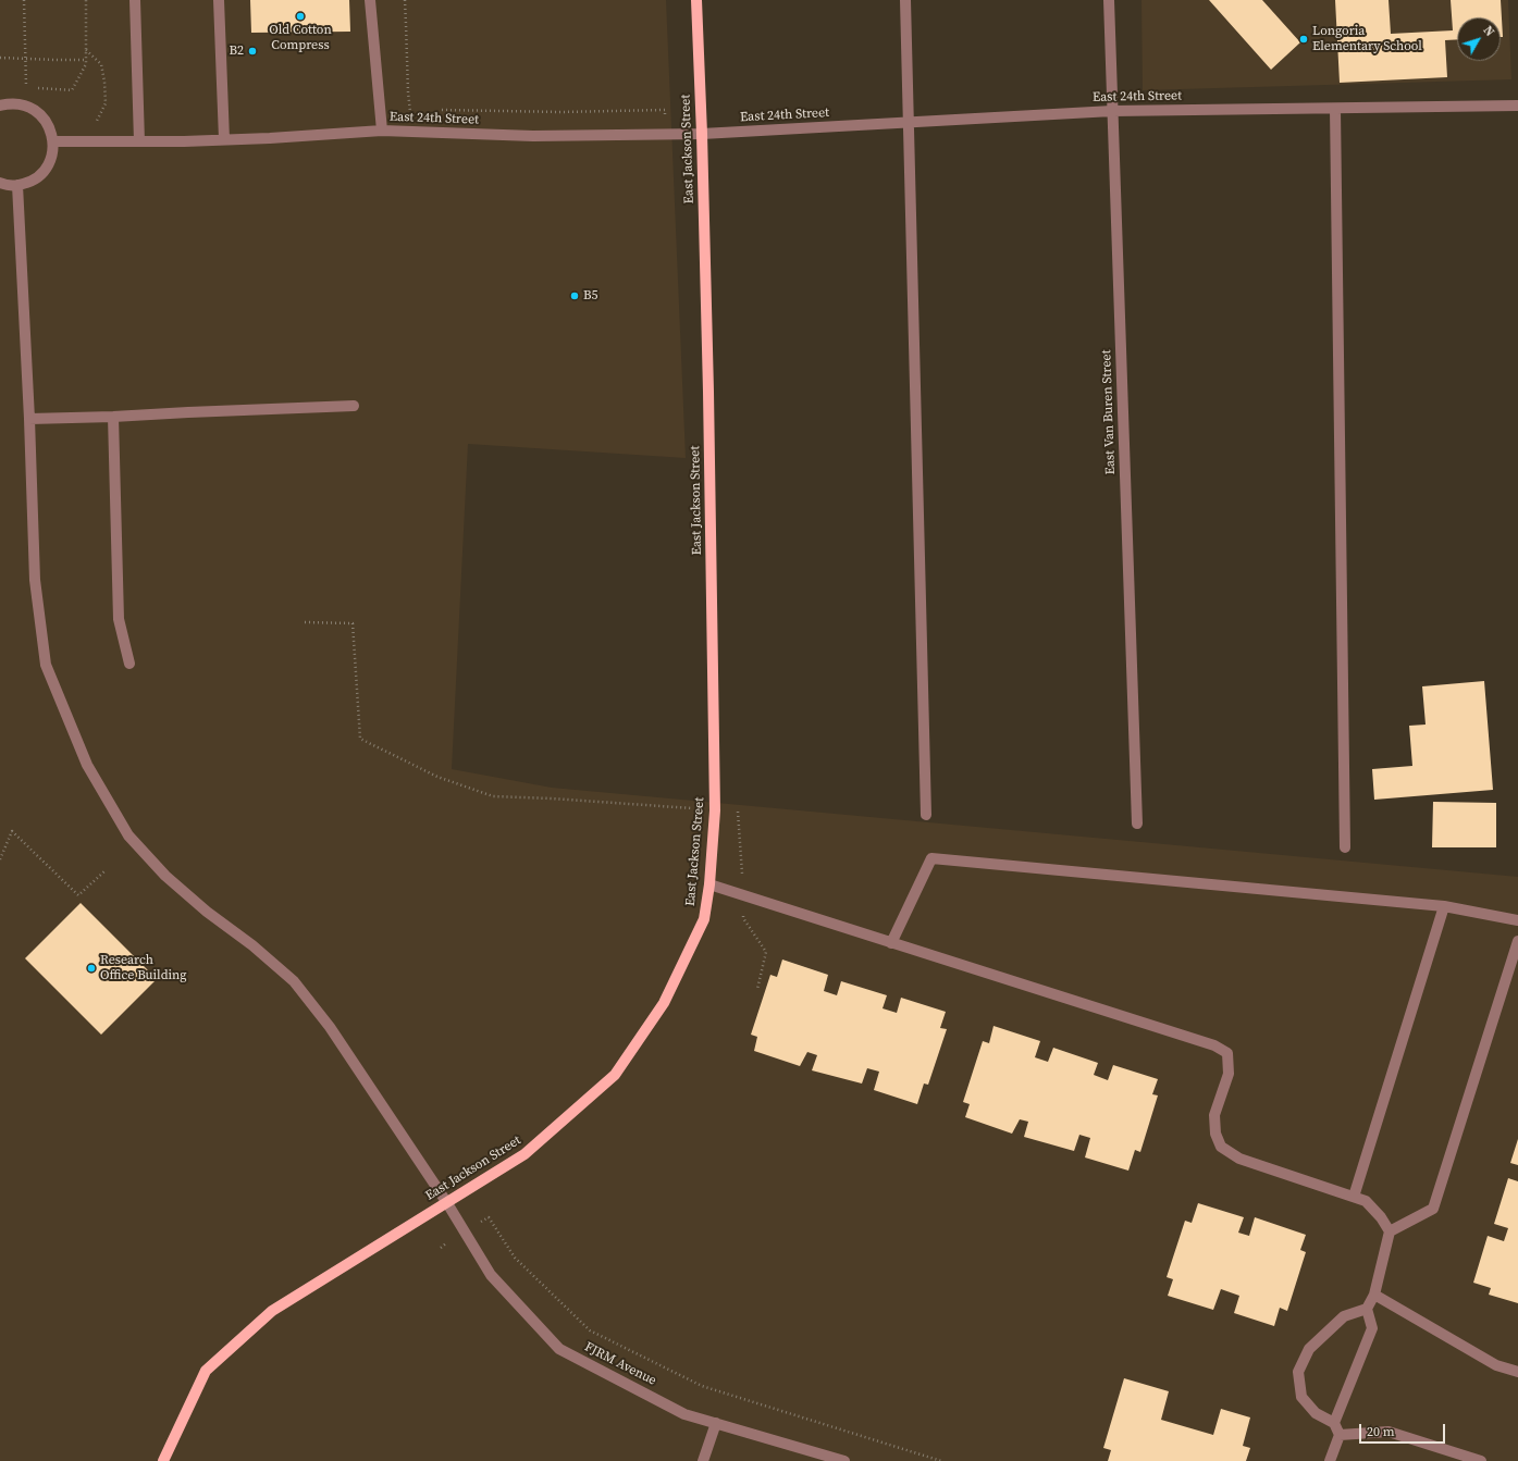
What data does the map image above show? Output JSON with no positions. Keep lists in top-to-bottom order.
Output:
{
  "streets": {
    "main road": ["East Jackson Street"],
    "street": ["East 24th Street", "East Van Buren Street", "FJRM Avenue"]
  },
  "crossings": [
    ["East 24th Street", "East Jackson Street"],
    ["East 24th Street", "East Van Buren Street"],
    ["East Jackson Street", "FJRM Avenue"]
  ],
  "places": [
    "Old Cotton Compress",
    "Longoria Elementary School",
    "B2",
    "B5",
    "Research Office Building"
  ],
  "scale_bar": "20 m",
  "north": "top right"
}
